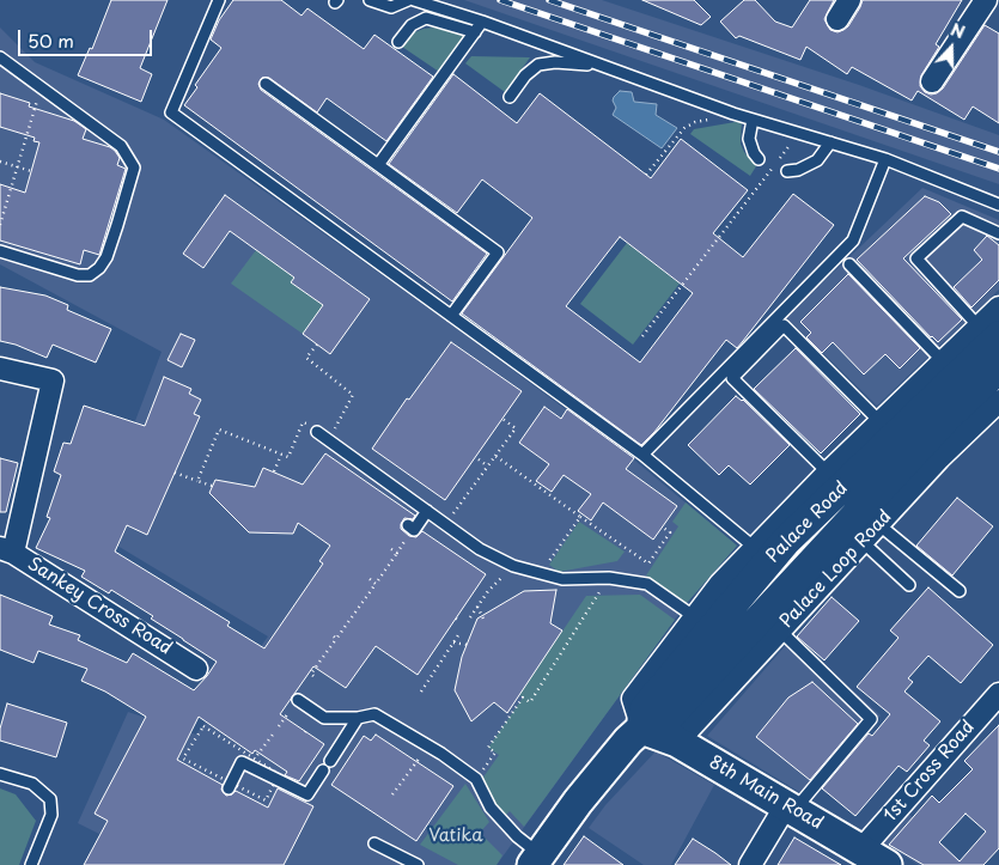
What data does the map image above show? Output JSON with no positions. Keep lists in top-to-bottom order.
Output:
{
  "streets": {
    "street": [
      "Palace Road",
      "Palace Loop Road",
      "Sankey Cross Road",
      "1st Cross Road",
      "8th Main Road"
    ]
  },
  "crossings": [
    ["Palace Road", "8th Main Road"],
    ["Palace Loop Road", "8th Main Road"],
    ["1st Cross Road", "8th Main Road"]
  ],
  "parks": ["Vatika"],
  "scale_bar": "50 m",
  "north": "top"
}
